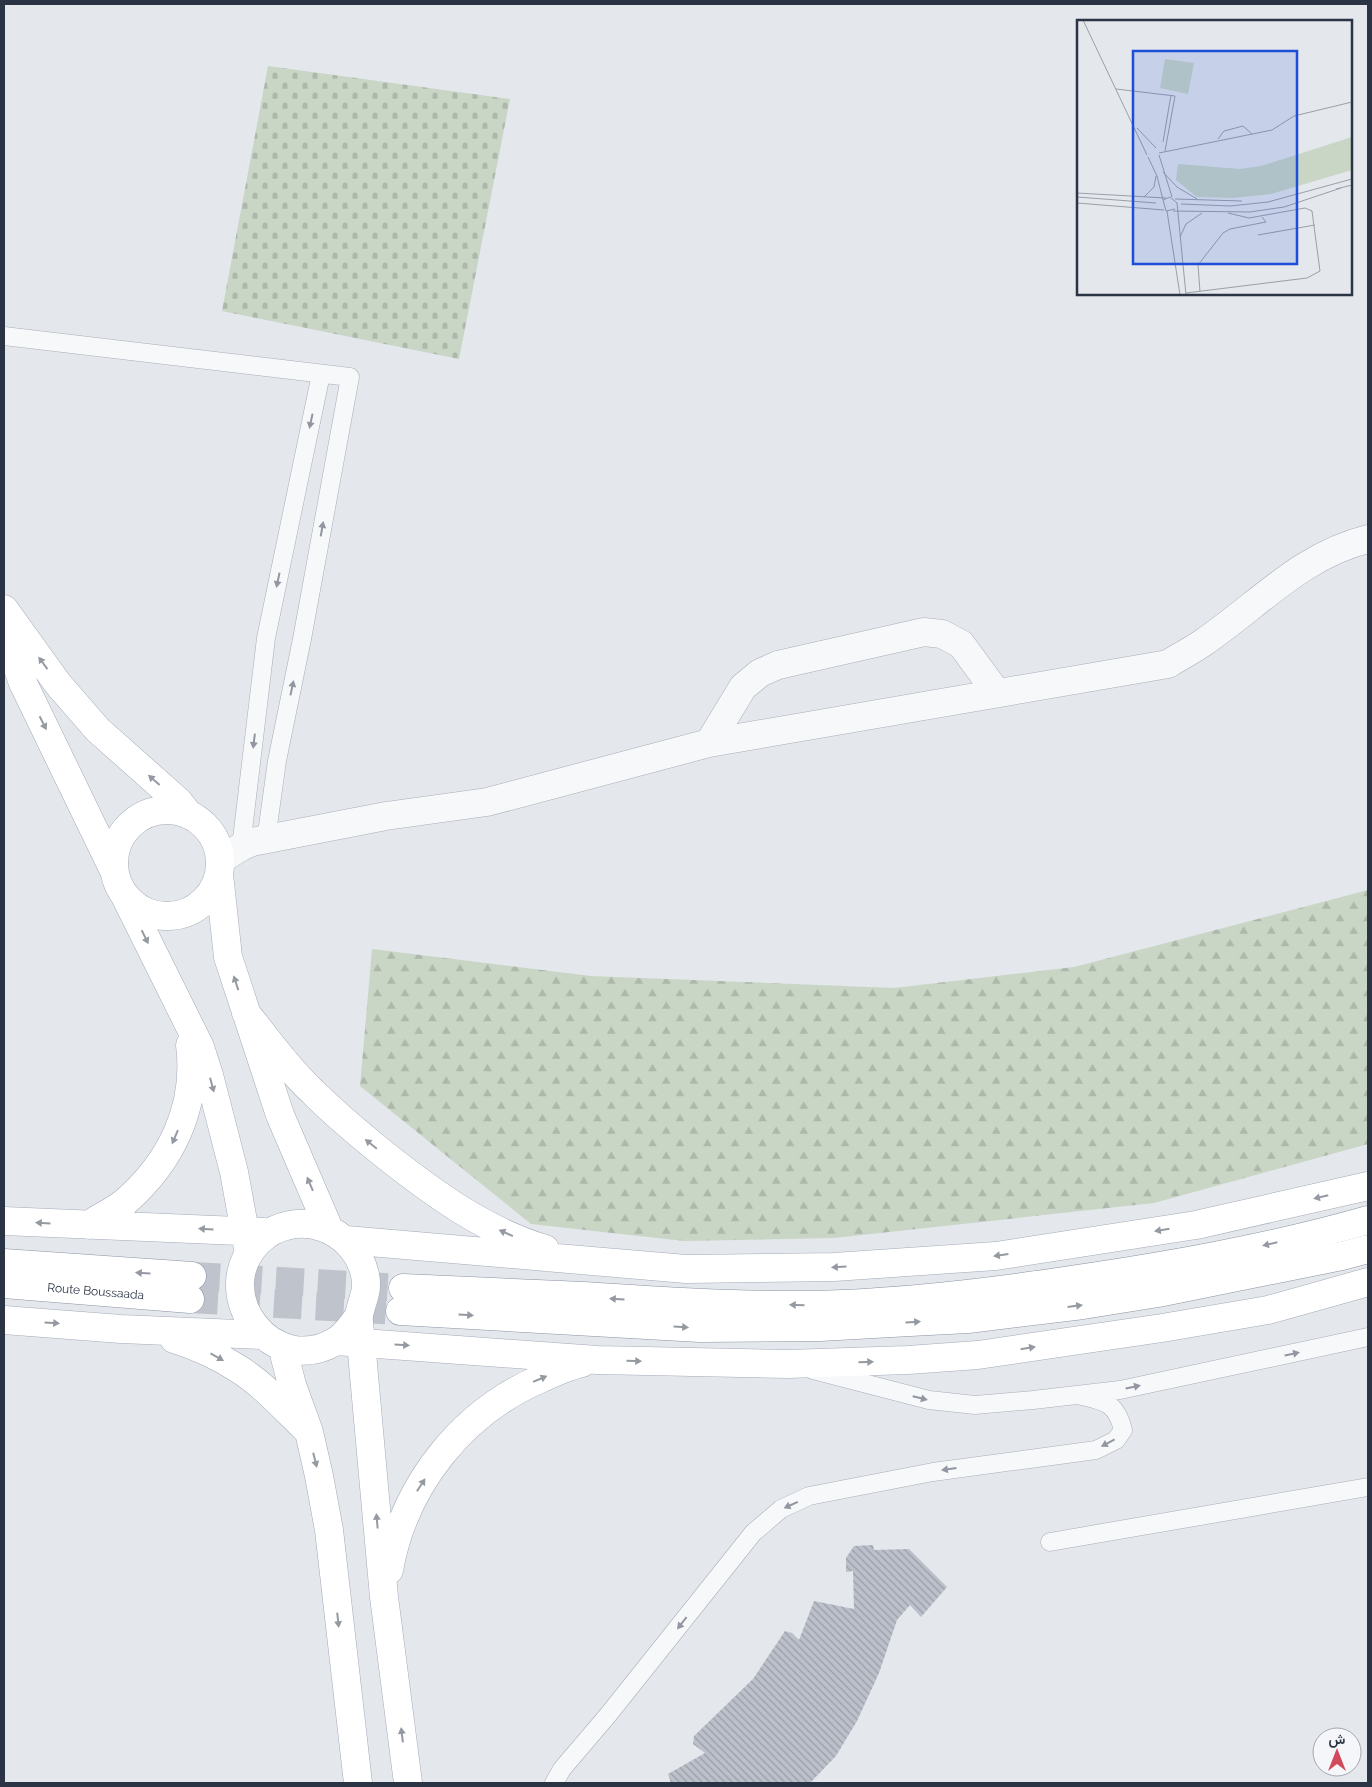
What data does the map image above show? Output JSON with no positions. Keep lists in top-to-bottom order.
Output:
{
  "streets": {
    "main road": ["Route Boussaada"]
  },
  "north": "top"
}
